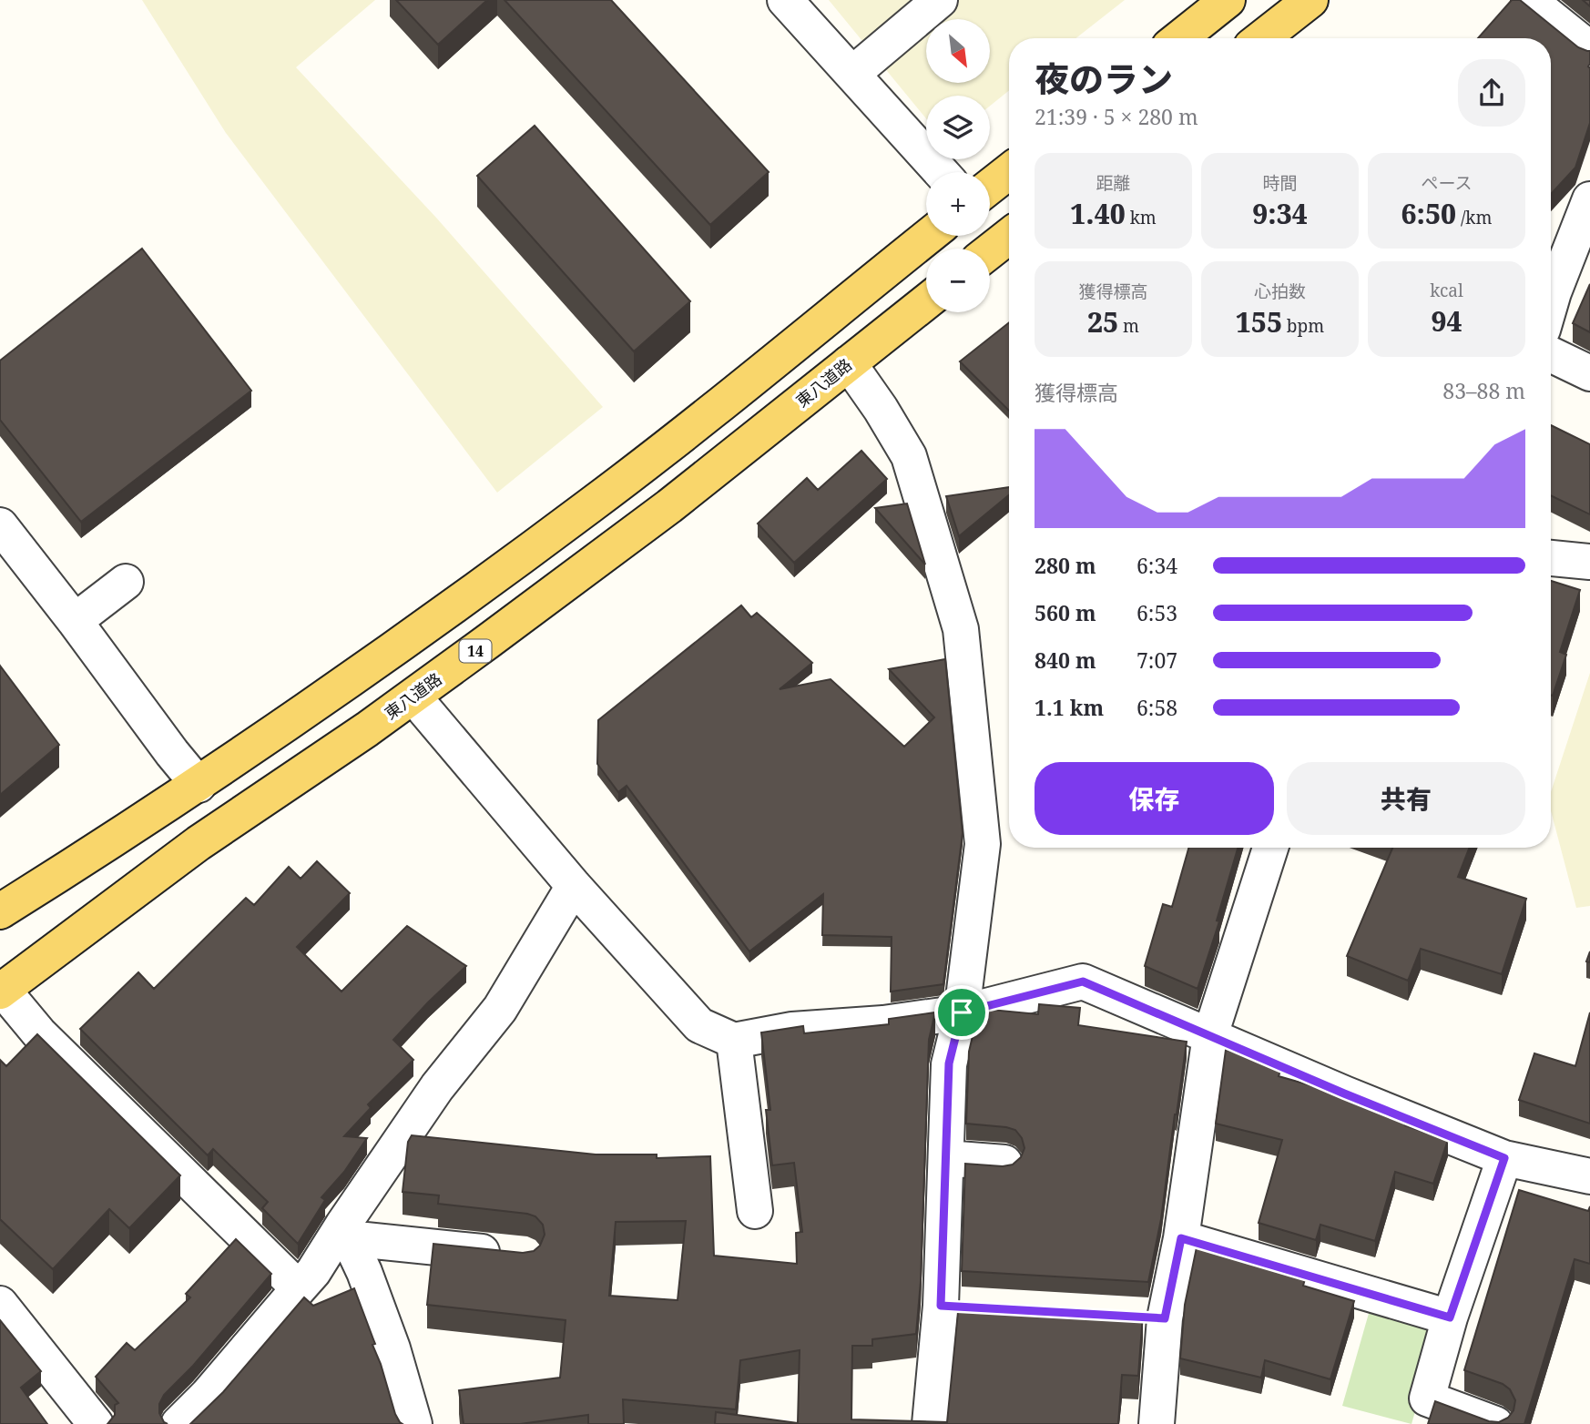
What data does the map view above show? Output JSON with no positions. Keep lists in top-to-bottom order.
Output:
{
  "streets": {
    "main road": ["東八道路", "14"]
  },
  "north": "bottom right",
  "page": {
    "map_buttons": ["+", "−"],
    "heading": ["夜のラン", "21:39 · 5 × 280 m"],
    "stats": [
      ["距離", "1.40 km"],
      ["時間", "9:34"],
      ["ペース", "6:50 /km"],
      ["獲得標高", "25 m"],
      ["心拍数", "155 bpm"],
      ["kcal", "94"]
    ],
    "chart": ["獲得標高", "83–88 m"],
    "list": [
      {
        "name": "280 m",
        "note": "6:34"
      },
      {
        "name": "560 m",
        "note": "6:53"
      },
      {
        "name": "840 m",
        "note": "7:07"
      },
      {
        "name": "1.1 km",
        "note": "6:58"
      }
    ],
    "buttons": ["保存", "共有"]
  }
}
